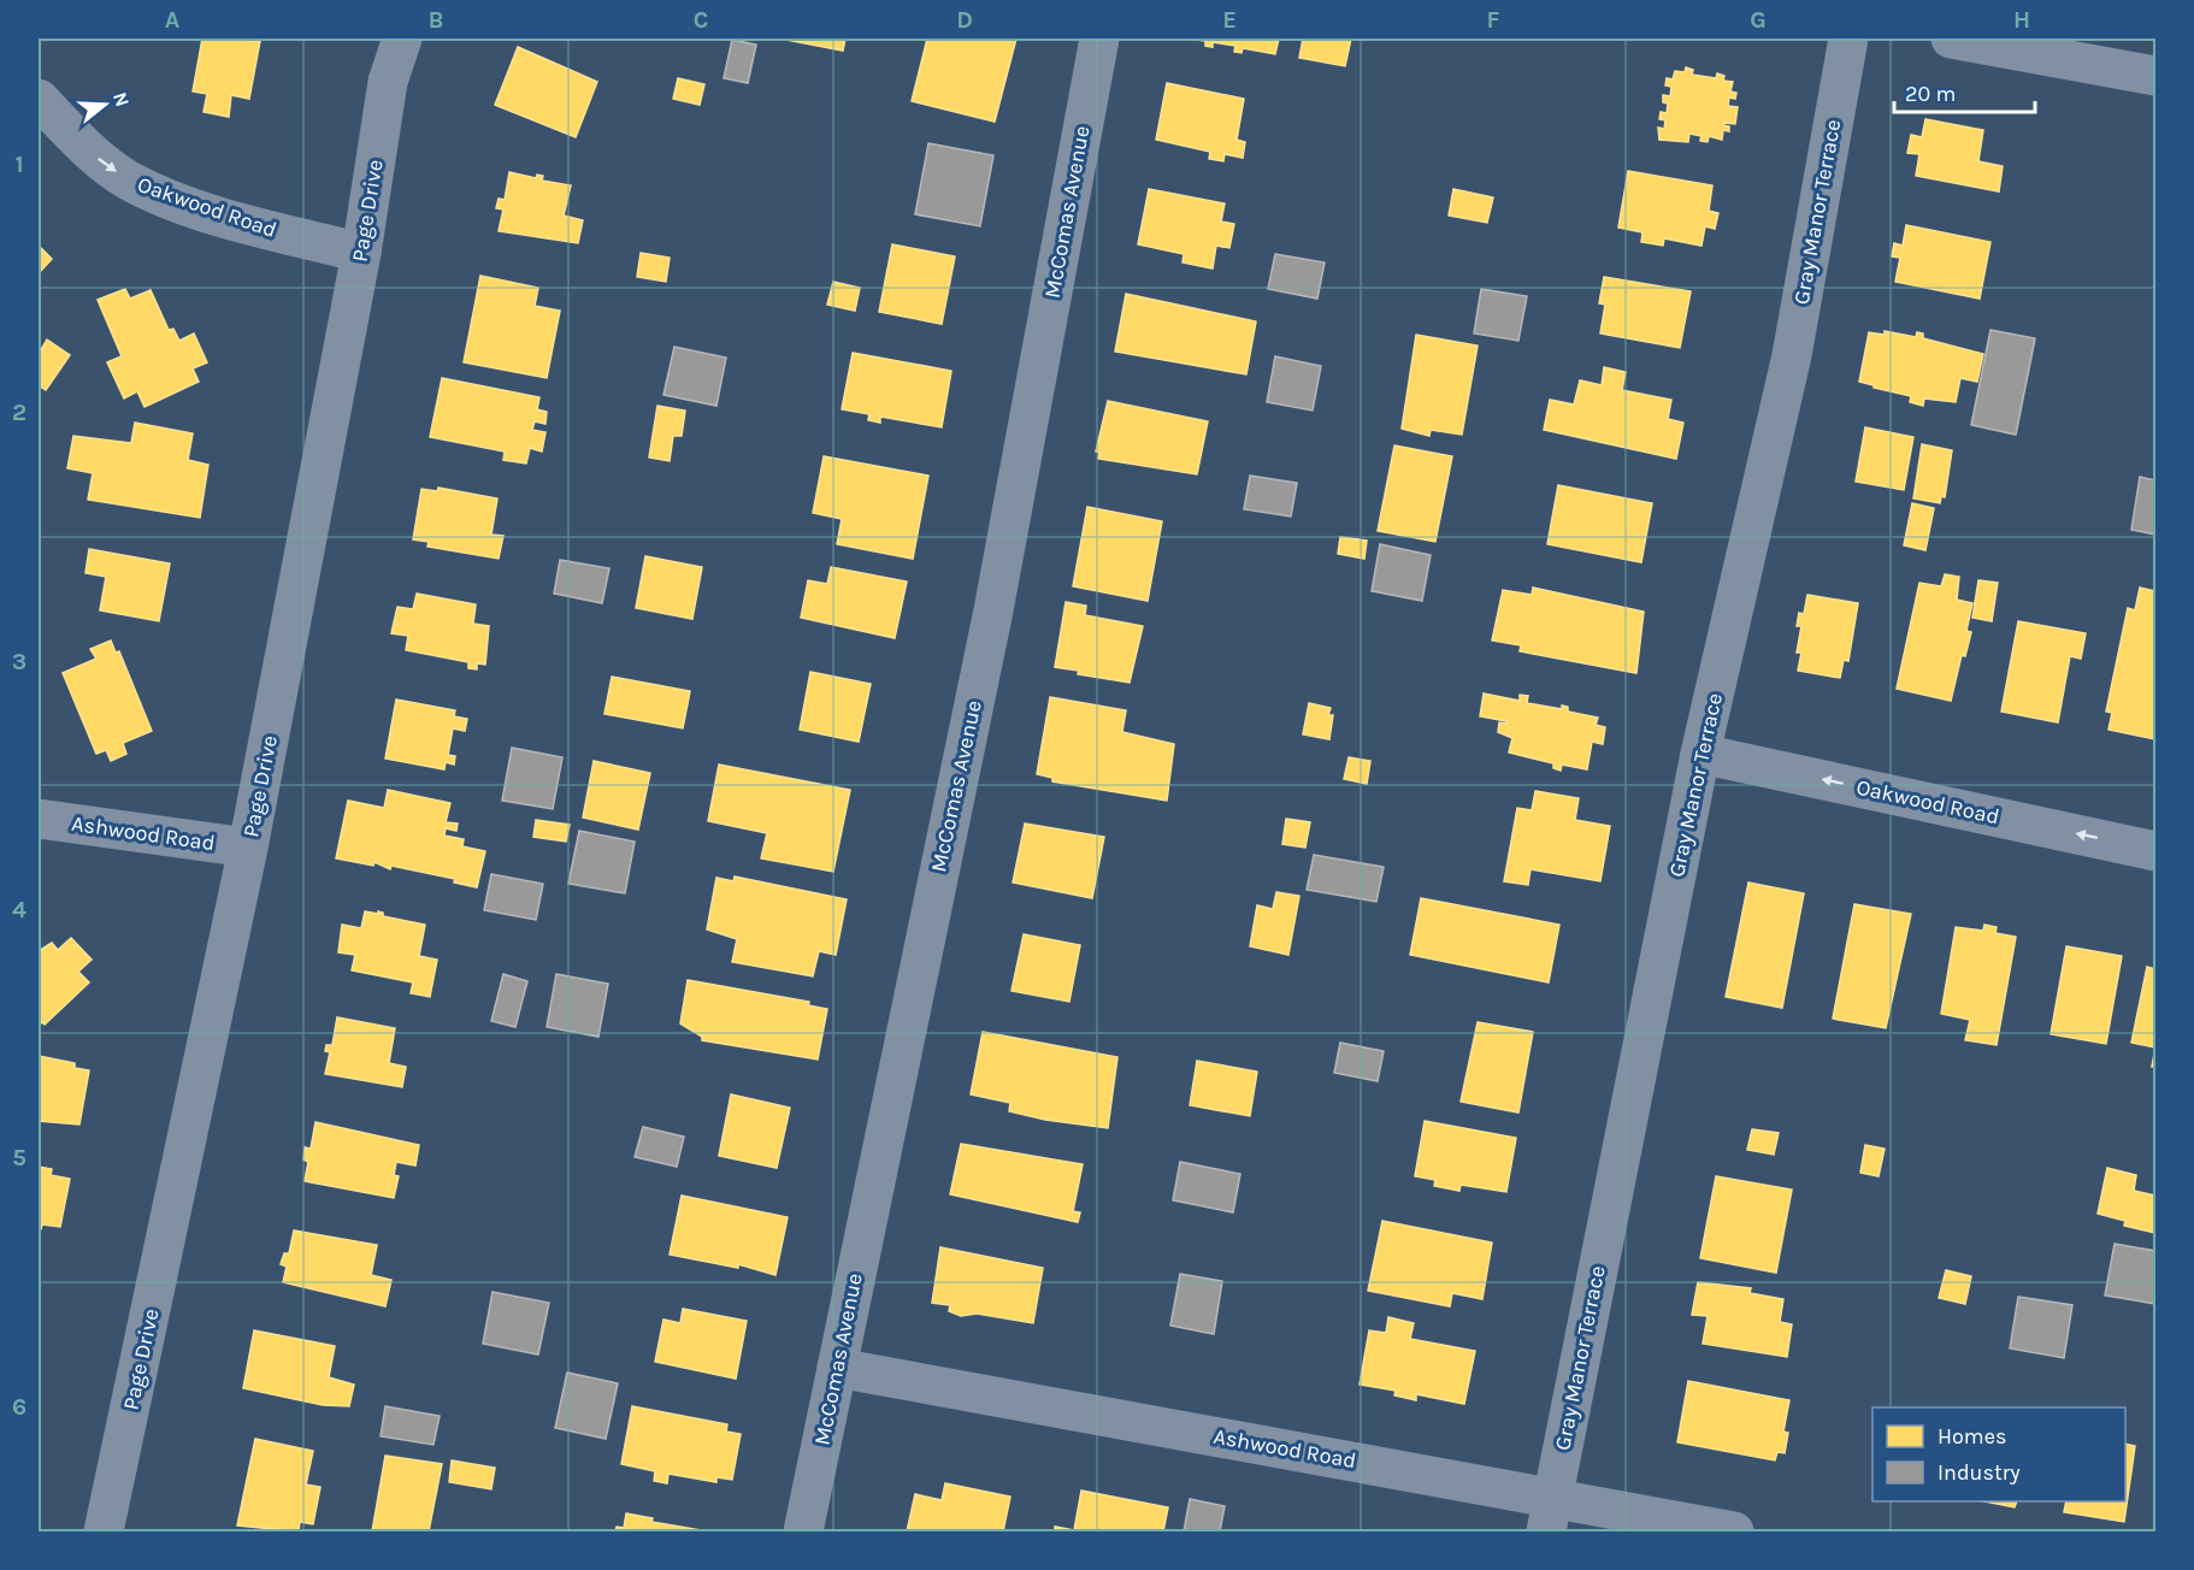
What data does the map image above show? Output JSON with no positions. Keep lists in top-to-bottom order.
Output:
{
  "streets": {
    "street": [
      "Oakwood Road",
      "Page Drive",
      "McComas Avenue",
      "Gray Manor Terrace",
      "Ashwood Road"
    ]
  },
  "crossings": [
    ["Oakwood Road", "Page Drive"],
    ["Oakwood Road", "Gray Manor Terrace"],
    ["Page Drive", "Ashwood Road"],
    ["McComas Avenue", "Ashwood Road"],
    ["Gray Manor Terrace", "Ashwood Road"]
  ],
  "legend": ["Homes", "Industry"],
  "scale_bar": "20 m",
  "north": "right",
  "grid": {
    "columns": [
      "A",
      "B",
      "C",
      "D",
      "E",
      "F",
      "G",
      "H"
    ],
    "rows": [
      "1",
      "2",
      "3",
      "4",
      "5",
      "6"
    ]
  }
}
